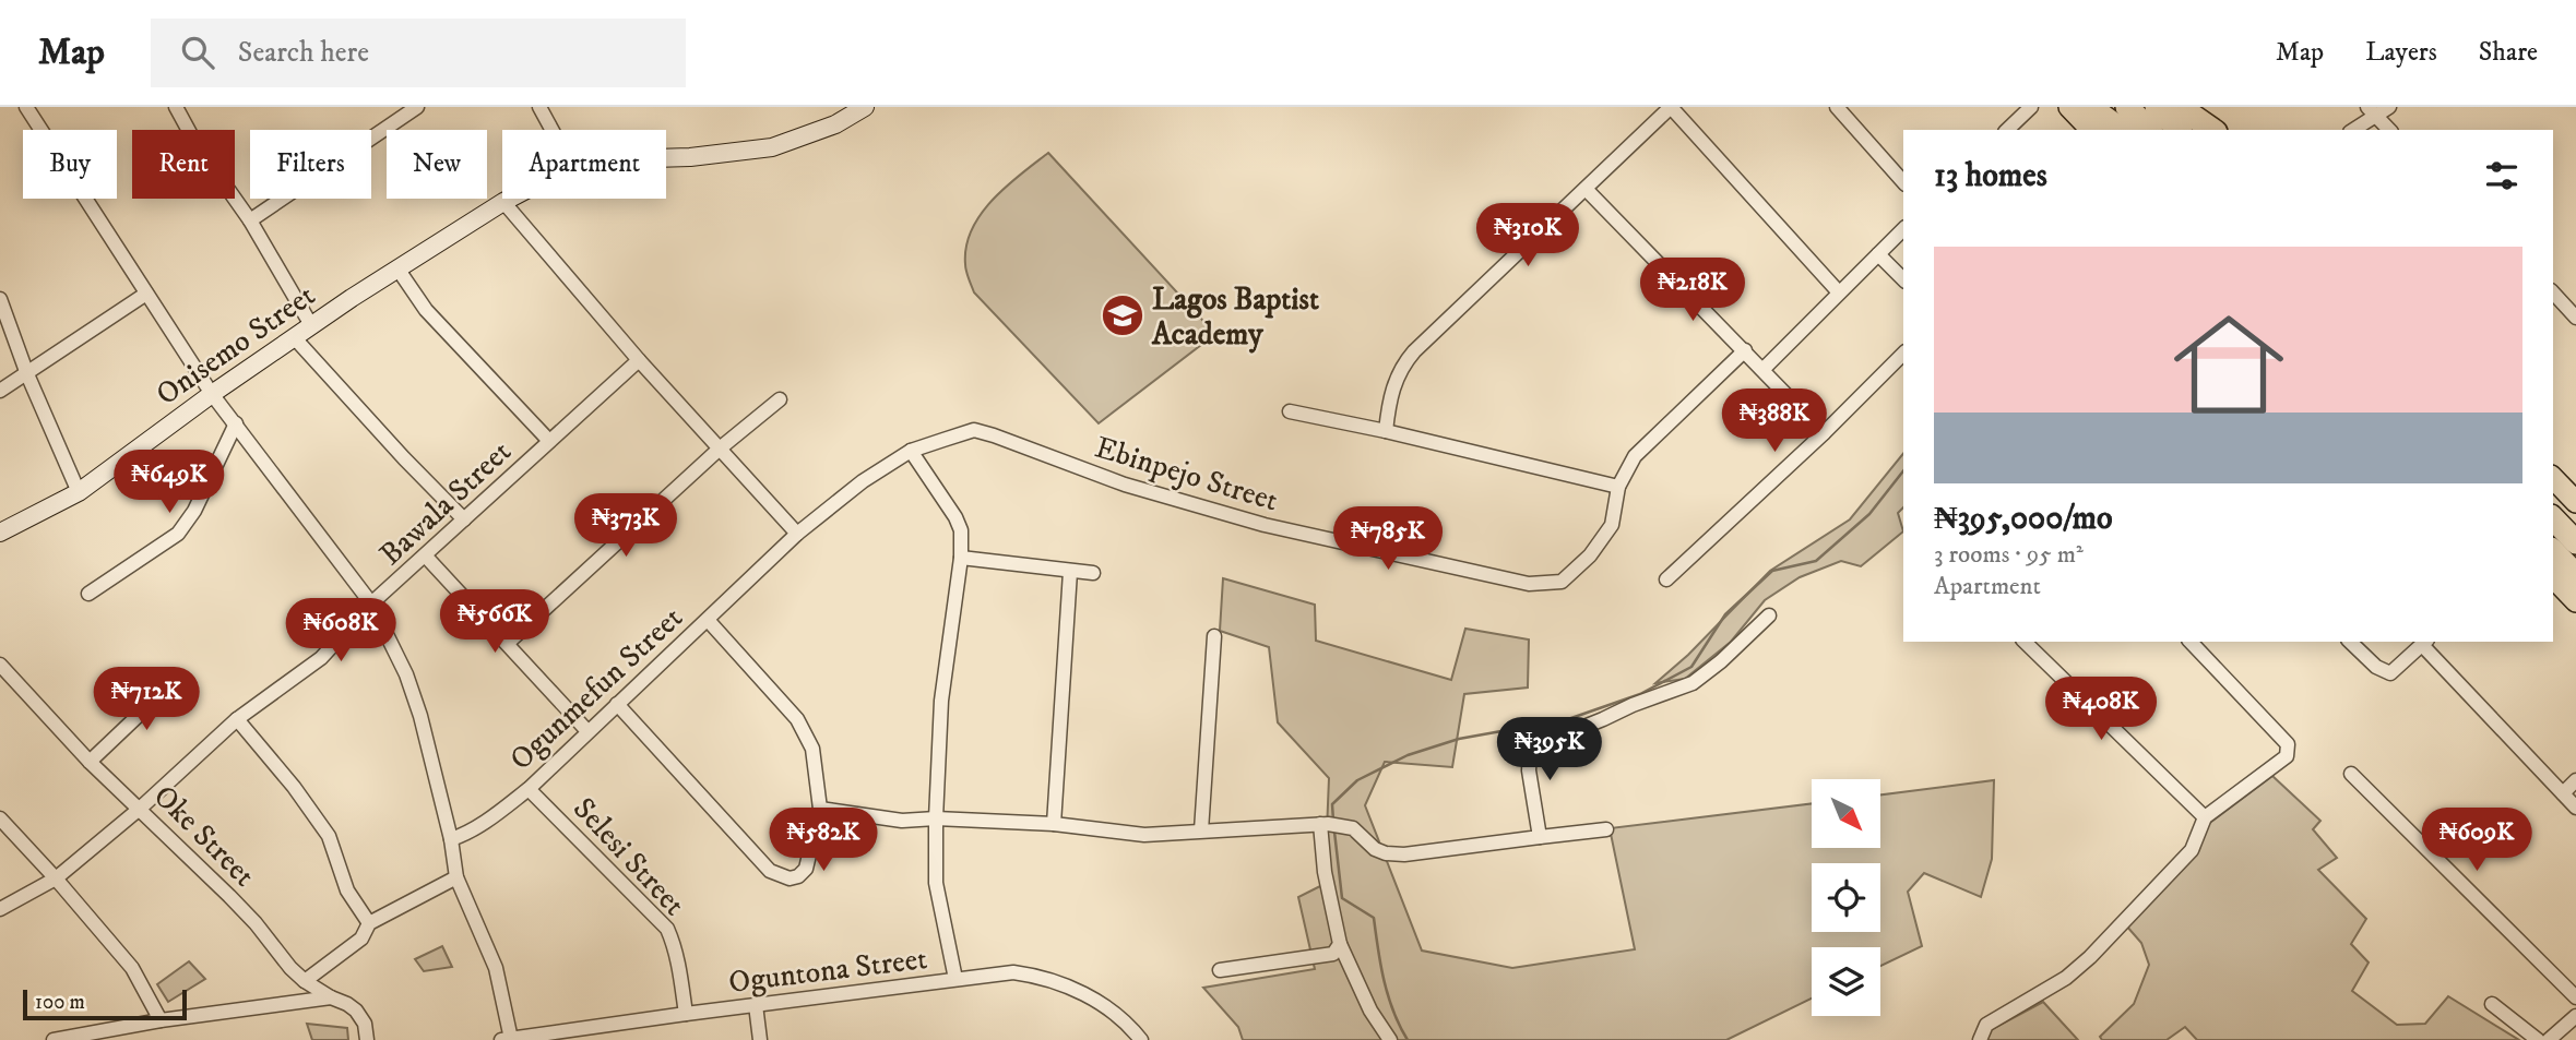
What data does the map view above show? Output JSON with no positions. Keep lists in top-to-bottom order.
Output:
{
  "streets": {
    "street": [
      "Onisemo Street",
      "Ebinpejo Street",
      "Bawala Street",
      "Ogunmefun Street",
      "Oke Street",
      "Selesi Street",
      "Oguntona Street"
    ]
  },
  "crossings": [
    ["Ebinpejo Street", "Ogunmefun Street"],
    ["Bawala Street", "Oke Street"],
    ["Ogunmefun Street", "Selesi Street"],
    ["Selesi Street", "Oguntona Street"]
  ],
  "places": {
    "school or university": ["Lagos Baptist Academy"]
  },
  "scale_bar": "100 m",
  "north": "bottom right",
  "page": {
    "header": "Map",
    "search": "Search here",
    "nav": ["Map", "Layers", "Share"],
    "chip": [
      "Buy",
      "Rent",
      "Filters",
      "New",
      "Apartment"
    ],
    "heading": "13 homes",
    "price": [
      "₦310K",
      "₦218K",
      "₦388K",
      "₦649K",
      "₦373K",
      "₦785K",
      "₦566K",
      "₦608K",
      "₦712K",
      "₦408K",
      "₦395K",
      "₦582K",
      "₦609K"
    ],
    "list": [
      {
        "name": "₦395,000/mo",
        "note": "3 rooms · 95 m² · Apartment"
      }
    ],
    "scale": "100 m"
  }
}
